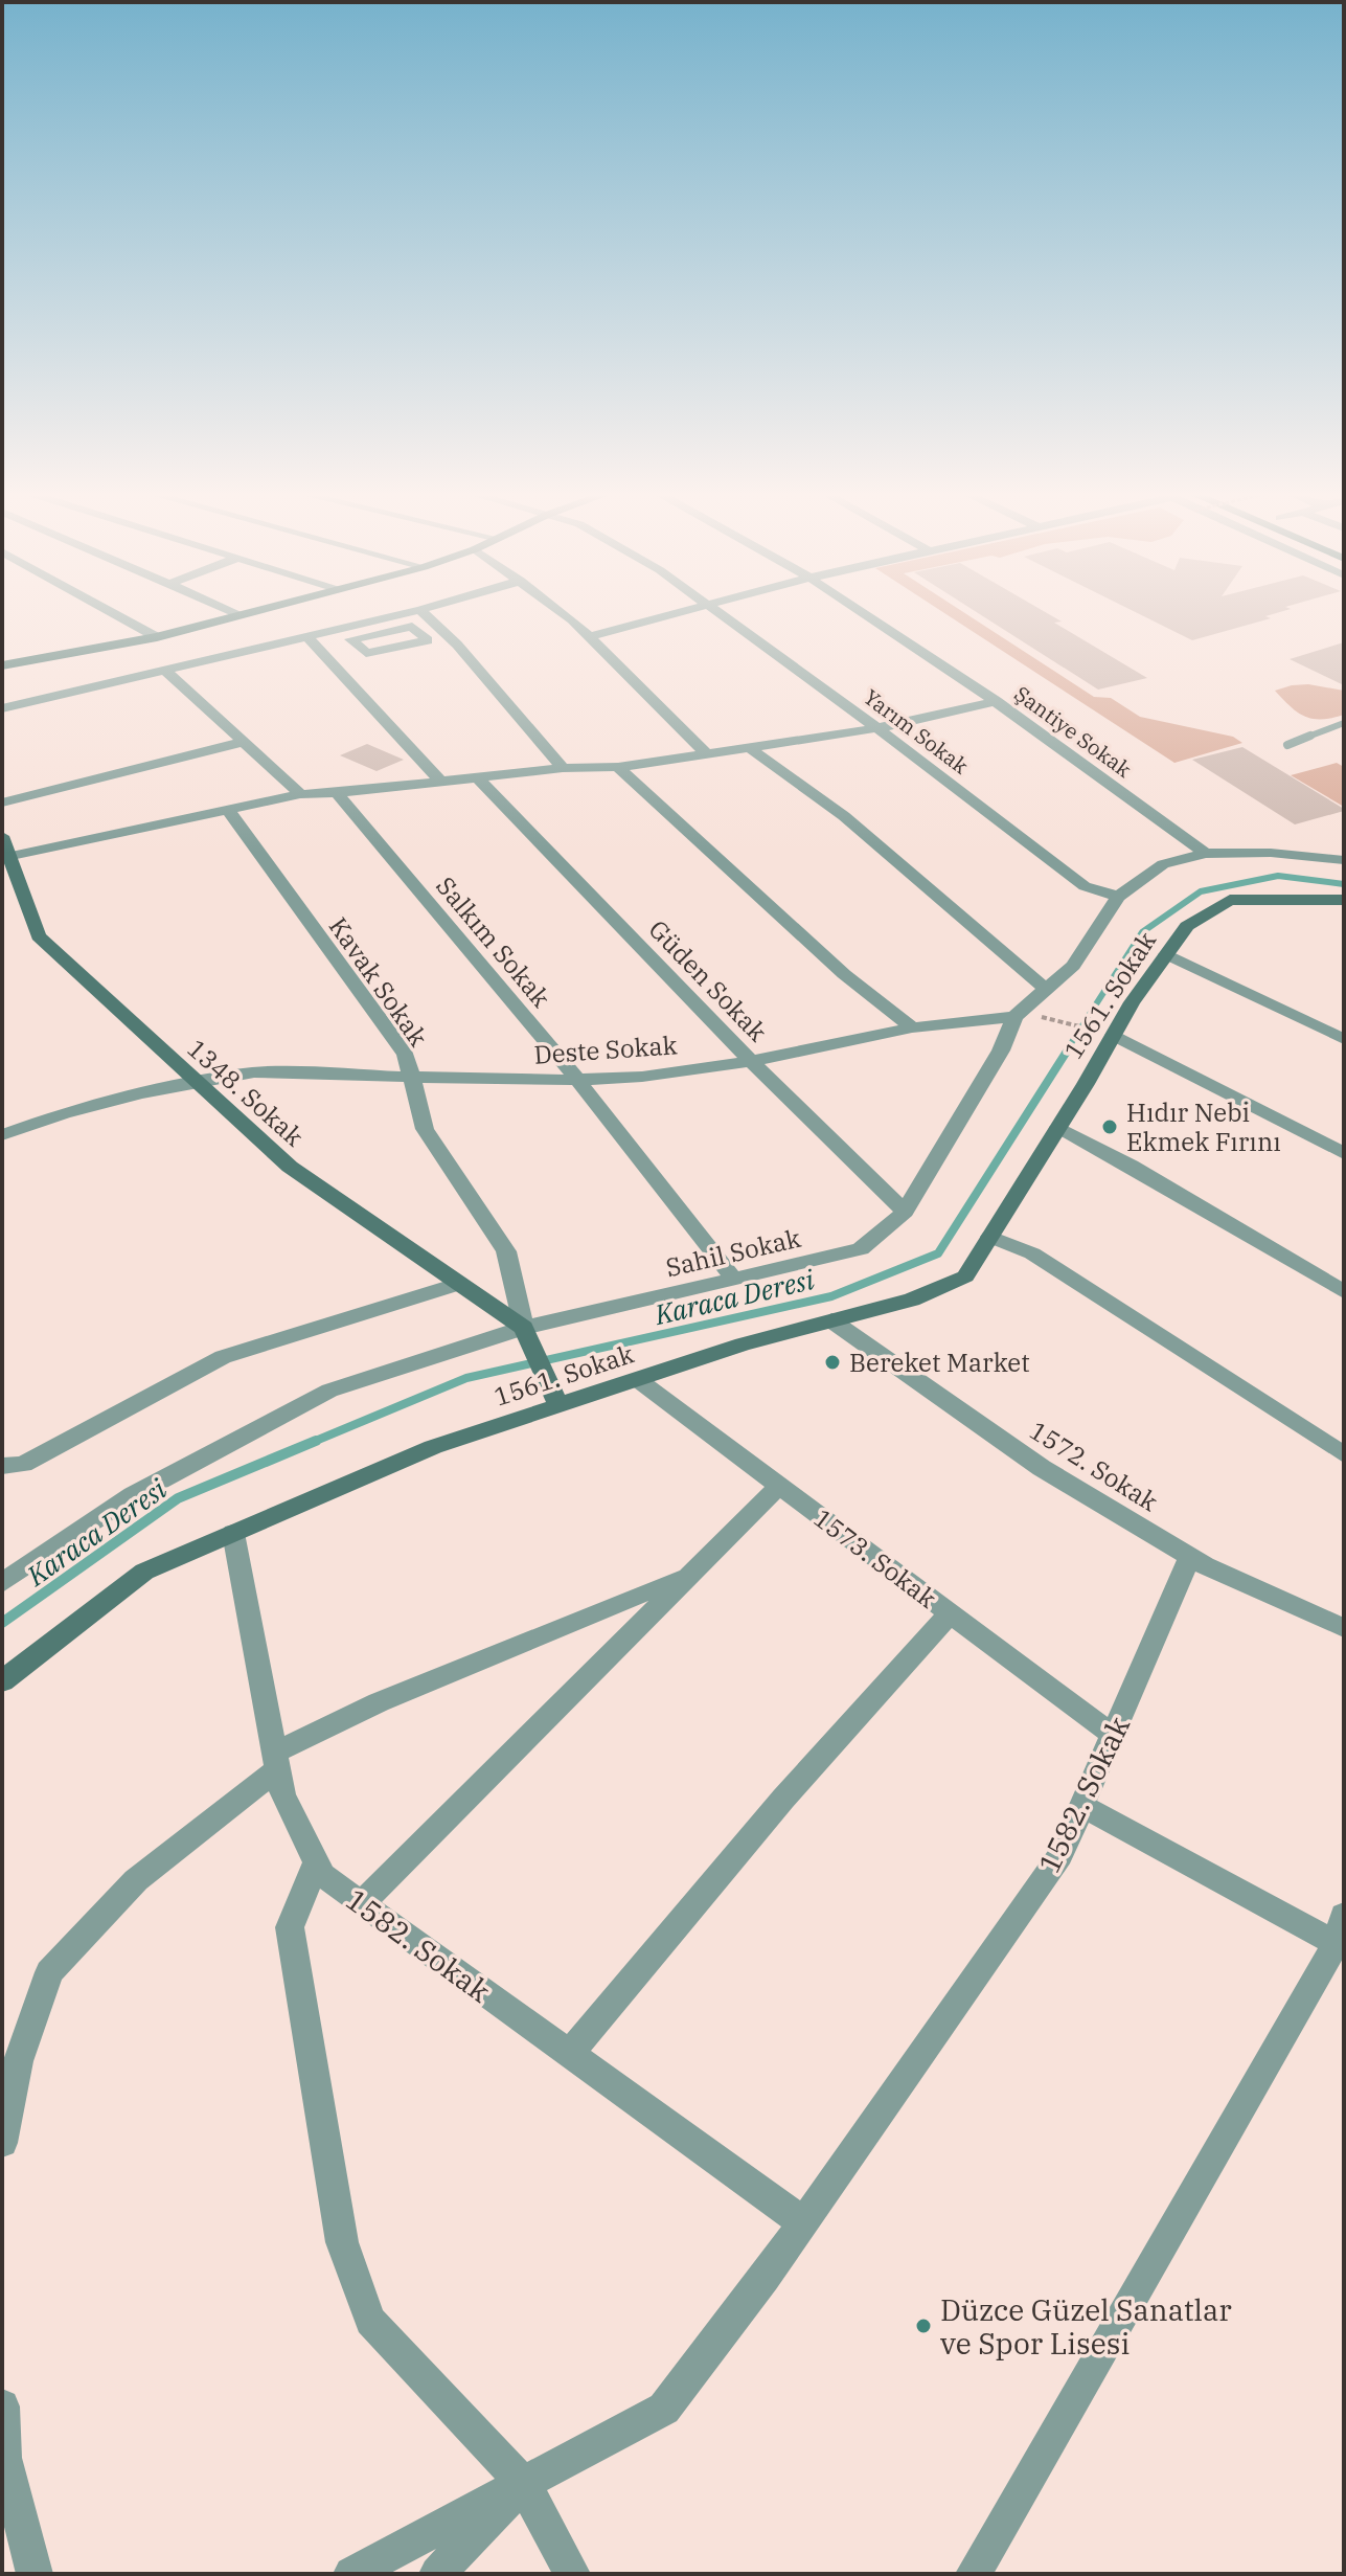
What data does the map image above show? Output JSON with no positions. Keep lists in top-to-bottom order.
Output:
{
  "streets": {
    "street": [
      "Yarım Sokak",
      "Şantiye Sokak",
      "Salkım Sokak",
      "Güden Sokak",
      "Kavak Sokak",
      "1561. Sokak",
      "Deste Sokak",
      "1348. Sokak",
      "Sahil Sokak",
      "1572. Sokak",
      "1573. Sokak",
      "1582. Sokak"
    ]
  },
  "crossings": [
    ["Yarım Sokak", "Sahil Sokak"],
    ["Şantiye Sokak", "Sahil Sokak"],
    ["Salkım Sokak", "Deste Sokak"],
    ["Salkım Sokak", "Sahil Sokak"],
    ["Güden Sokak", "Deste Sokak"],
    ["Güden Sokak", "Sahil Sokak"],
    ["Kavak Sokak", "Deste Sokak"],
    ["Kavak Sokak", "1348. Sokak"],
    ["Kavak Sokak", "Sahil Sokak"],
    ["1561. Sokak", "1572. Sokak"],
    ["1561. Sokak", "1573. Sokak"],
    ["1561. Sokak", "1582. Sokak"],
    ["Deste Sokak", "1348. Sokak"],
    ["Deste Sokak", "Sahil Sokak"],
    ["1348. Sokak", "Sahil Sokak"],
    ["1572. Sokak", "1582. Sokak"],
    ["1573. Sokak", "1582. Sokak"]
  ],
  "water": ["Karaca Deresi"],
  "places": ["Hıdır Nebi Ekmek Fırını", "Bereket Market", "Düzce Güzel Sanatlar ve Spor Lisesi"]
}
